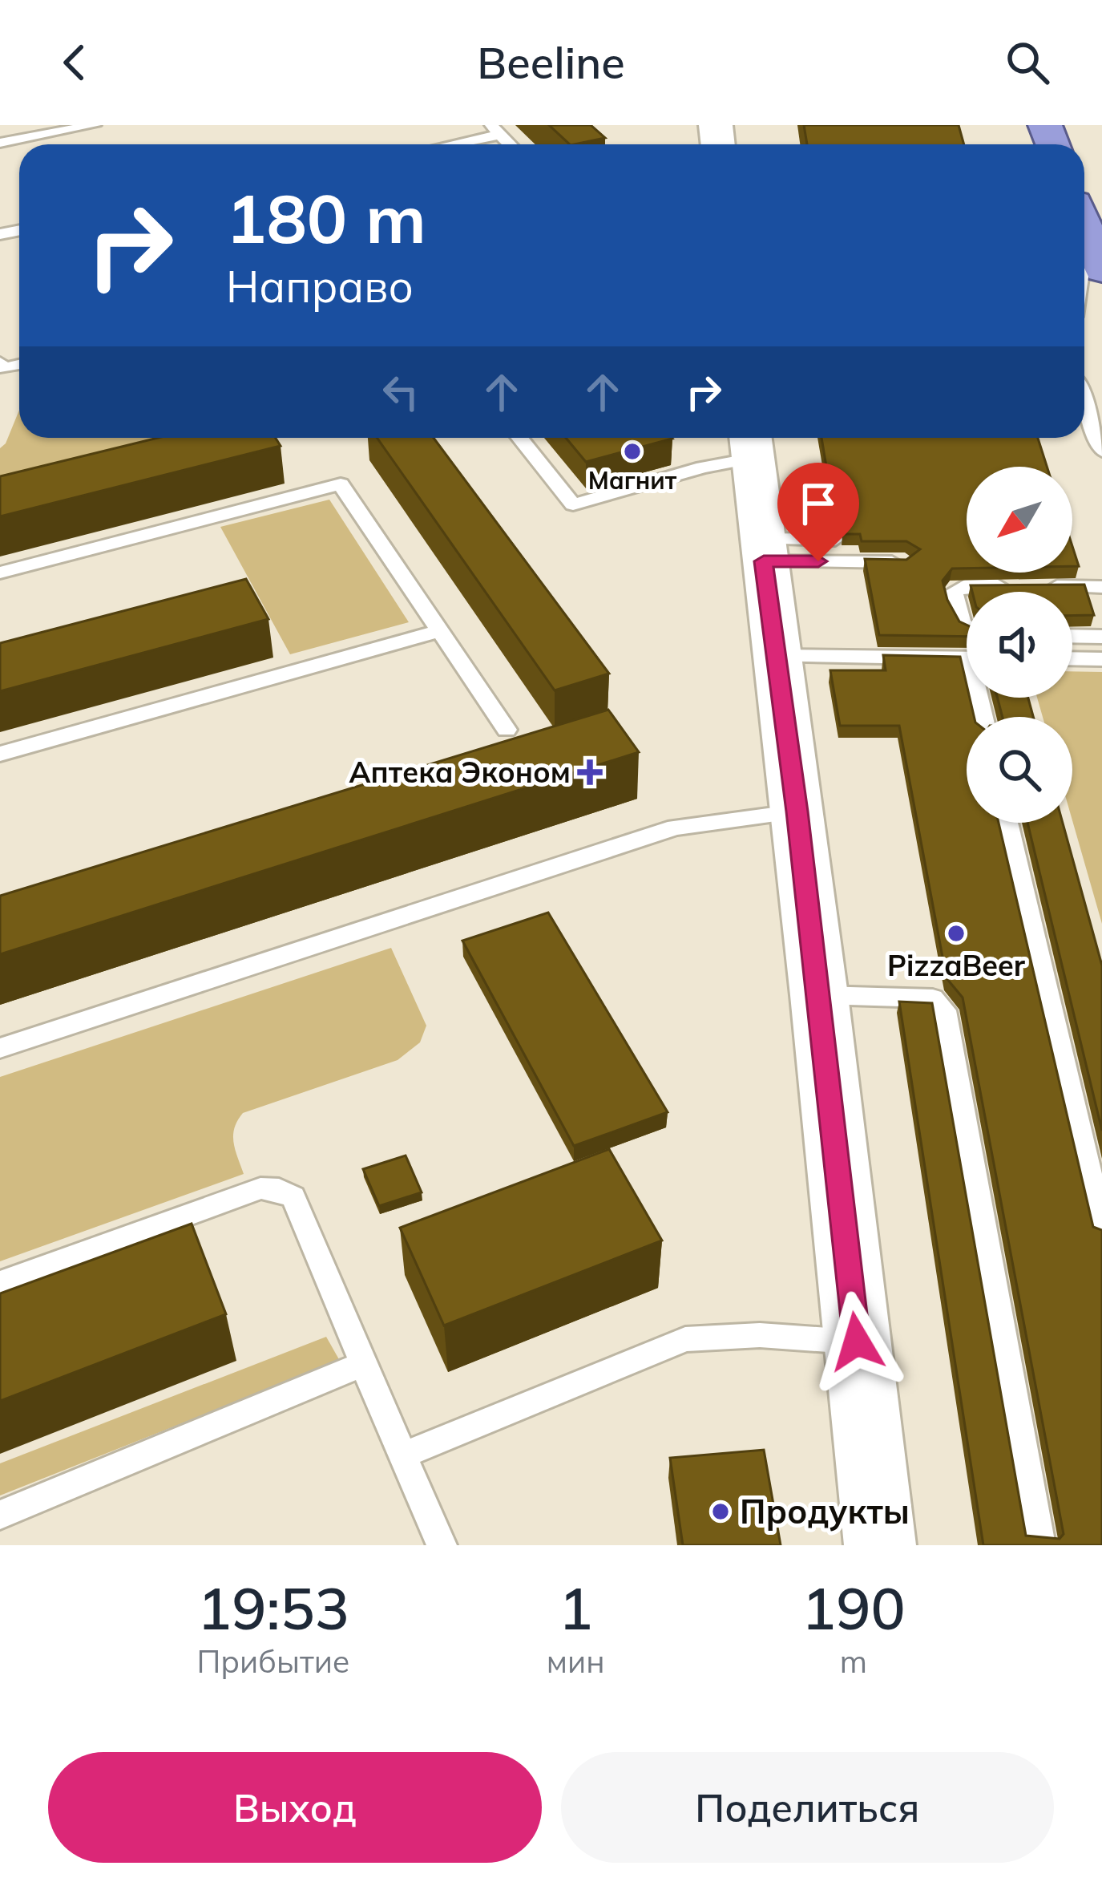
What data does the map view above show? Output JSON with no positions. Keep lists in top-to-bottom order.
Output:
{
  "places": {
    "other": ["Магнит", "PizzaBeer", "Продукты"],
    "health": ["Аптека Эконом"]
  },
  "north": "bottom left",
  "page": {
    "header": "Beeline",
    "turn": ["180 m", "Направо"],
    "eta": [
      "19:53",
      "Прибытие",
      "1",
      "мин",
      "190",
      "m"
    ],
    "buttons": ["Выход", "Поделиться"]
  }
}
